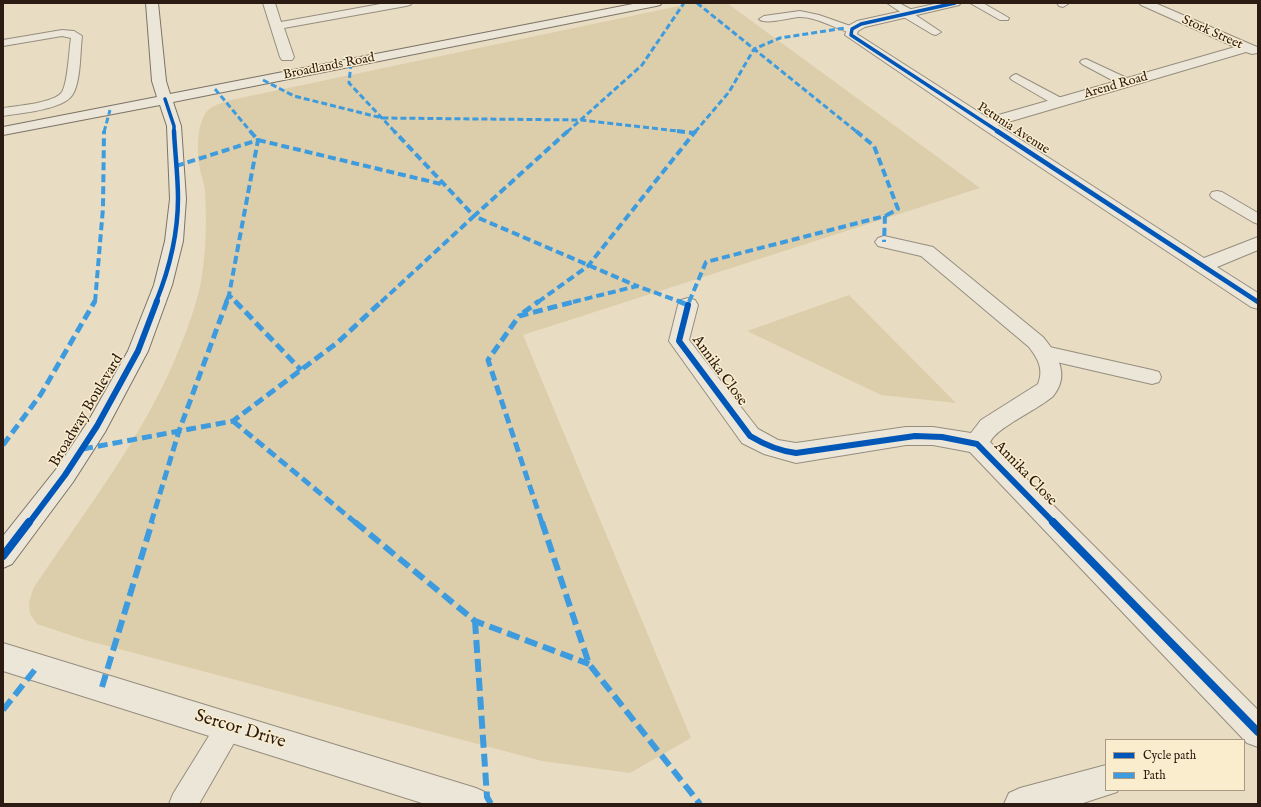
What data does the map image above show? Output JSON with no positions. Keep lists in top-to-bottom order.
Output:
{
  "streets": {
    "street": [
      "Stork Street",
      "Broadlands Road",
      "Arend Road",
      "Petunia Avenue",
      "Annika Close",
      "Broadway Boulevard",
      "Sercor Drive"
    ]
  },
  "crossings": [
    ["Stork Street", "Arend Road"],
    ["Broadlands Road", "Broadway Boulevard"],
    ["Arend Road", "Petunia Avenue"]
  ],
  "legend": ["Cycle path", "Path"]
}
